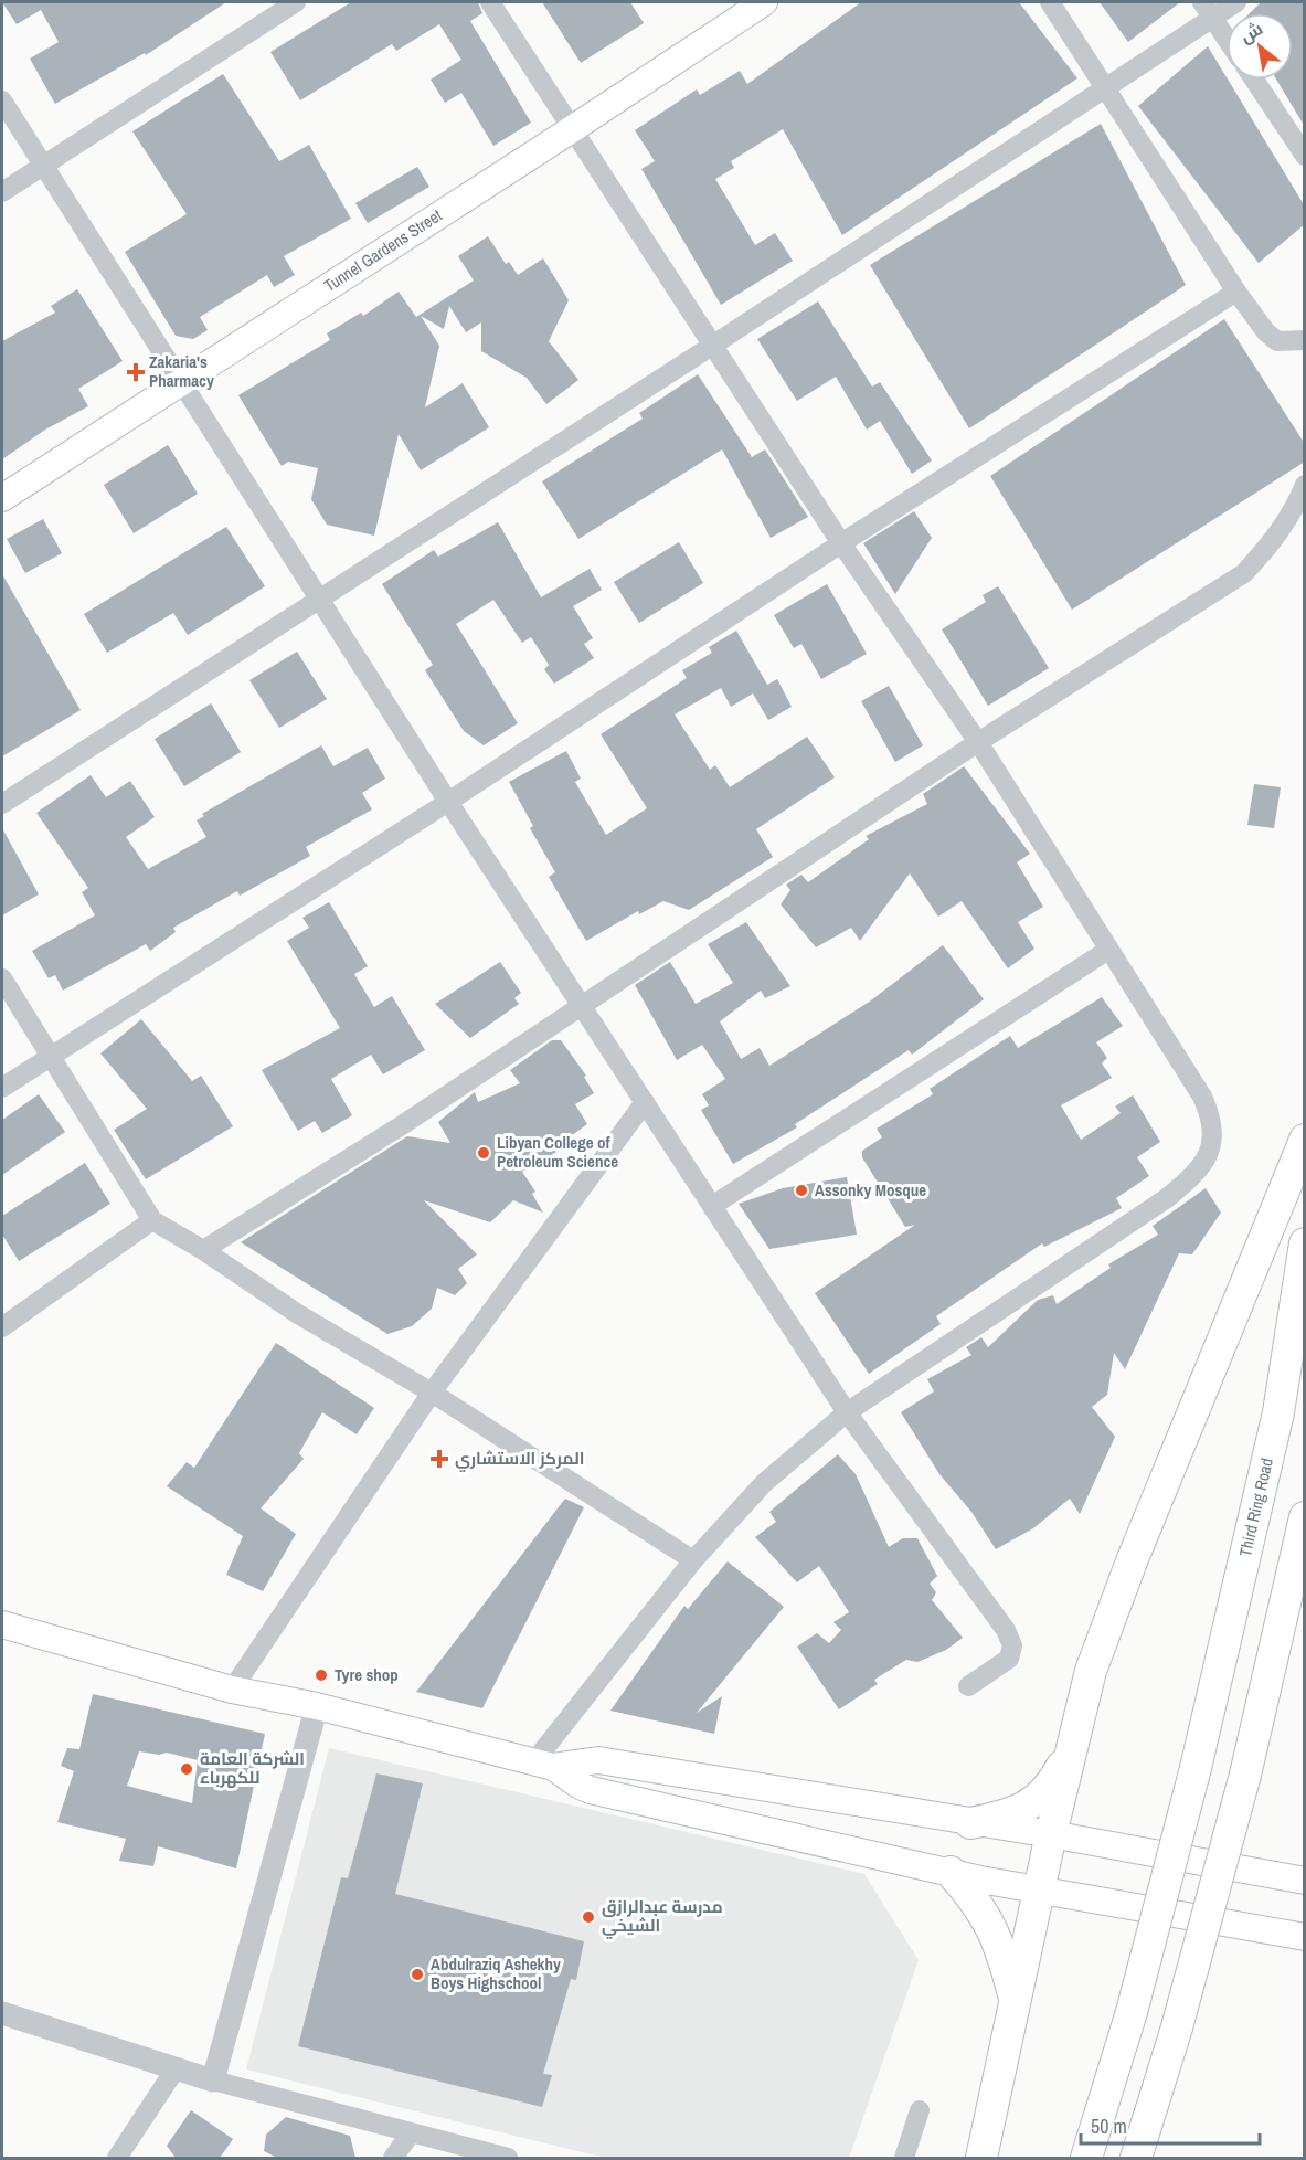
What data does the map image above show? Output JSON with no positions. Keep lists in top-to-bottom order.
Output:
{
  "streets": {
    "highway": ["Third Ring Road"],
    "main road": ["Tunnel Gardens Street"]
  },
  "places": {
    "health": ["Zakaria's Pharmacy", "المركز الاستشاري"],
    "other": [
      "Libyan College of Petroleum Science",
      "Assonky Mosque",
      "Tyre shop",
      "الشركة العامة للكهرباء",
      "مدرسة عبدالرازق الشيخي",
      "Abdulraziq Ashekhy Boys Highschool"
    ]
  },
  "scale_bar": "50 m",
  "north": "top left"
}
